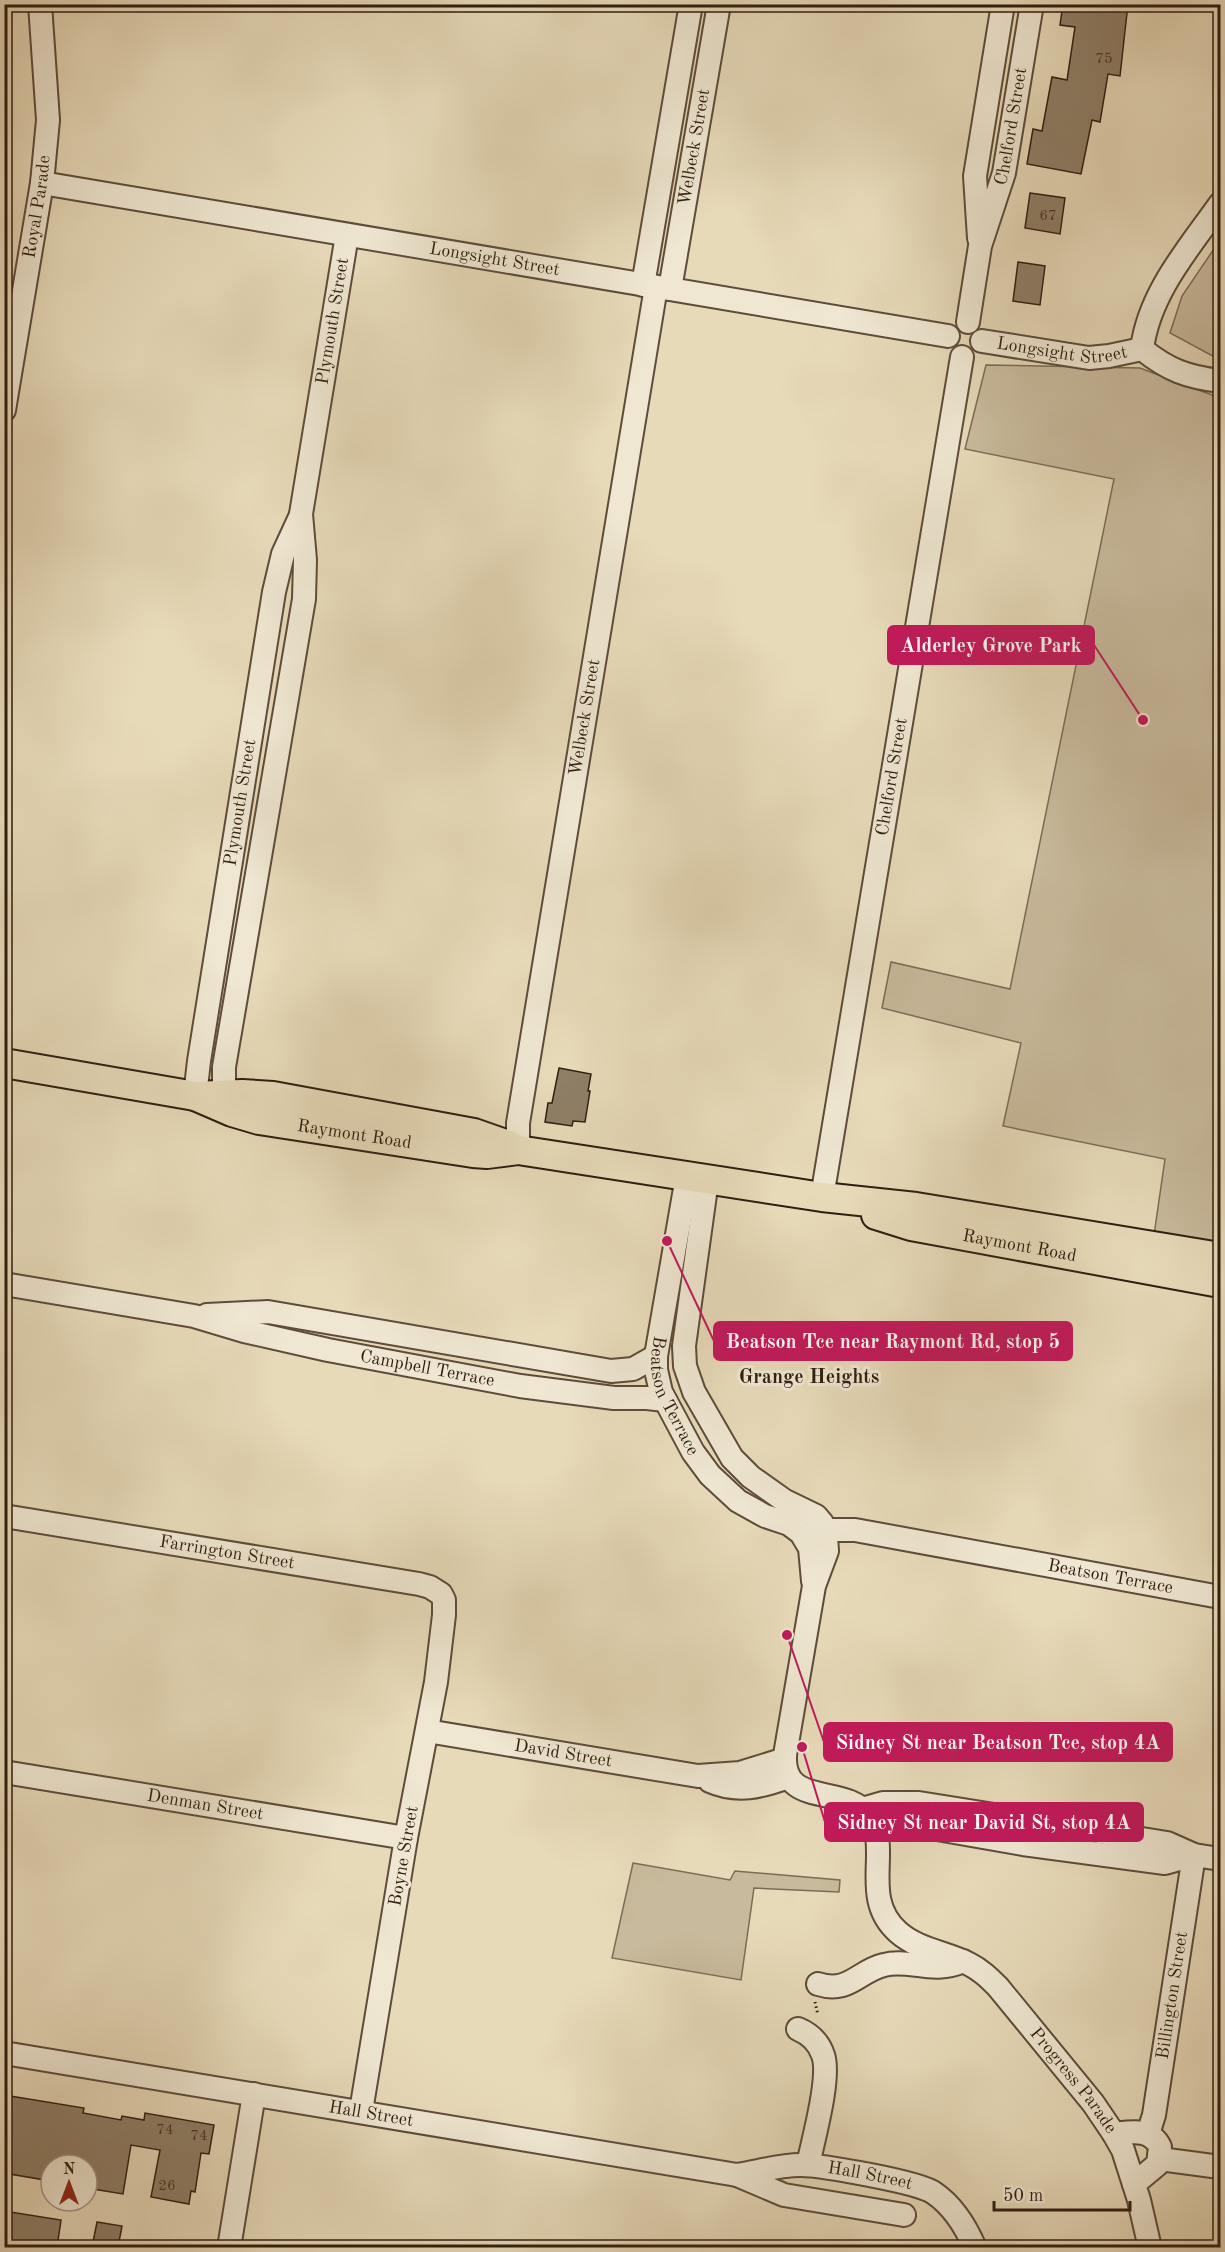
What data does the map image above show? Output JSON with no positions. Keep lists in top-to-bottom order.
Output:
{
  "streets": {
    "main road": ["Raymont Road"],
    "street": [
      "Chelford Street",
      "Welbeck Street",
      "Royal Parade",
      "Longsight Street",
      "Plymouth Street",
      "Campbell Terrace",
      "Beatson Terrace",
      "Farrington Street",
      "David Street",
      "Denman Street",
      "Boyne Street",
      "Billington Street",
      "Progress Parade",
      "Hall Street"
    ]
  },
  "crossings": [
    ["Chelford Street", "Longsight Street"],
    ["Chelford Street", "Raymont Road"],
    ["Welbeck Street", "Longsight Street"],
    ["Welbeck Street", "Raymont Road"],
    ["Royal Parade", "Longsight Street"],
    ["Longsight Street", "Plymouth Street"],
    ["Plymouth Street", "Raymont Road"],
    ["Raymont Road", "Beatson Terrace"],
    ["Campbell Terrace", "Beatson Terrace"],
    ["Farrington Street", "Boyne Street"],
    ["David Street", "Boyne Street"],
    ["Denman Street", "Boyne Street"],
    ["Boyne Street", "Hall Street"]
  ],
  "districts": ["Grange Heights"],
  "places": [
    "Alderley Grove Park",
    "Beatson Tce near Raymont Rd, stop 5",
    "Sidney St near Beatson Tce, stop 4A",
    "Sidney St near David St, stop 4A"
  ],
  "house_numbers": [
    "75",
    "67",
    "74",
    "74",
    "26"
  ],
  "scale_bar": "50 m",
  "north": "top"
}
